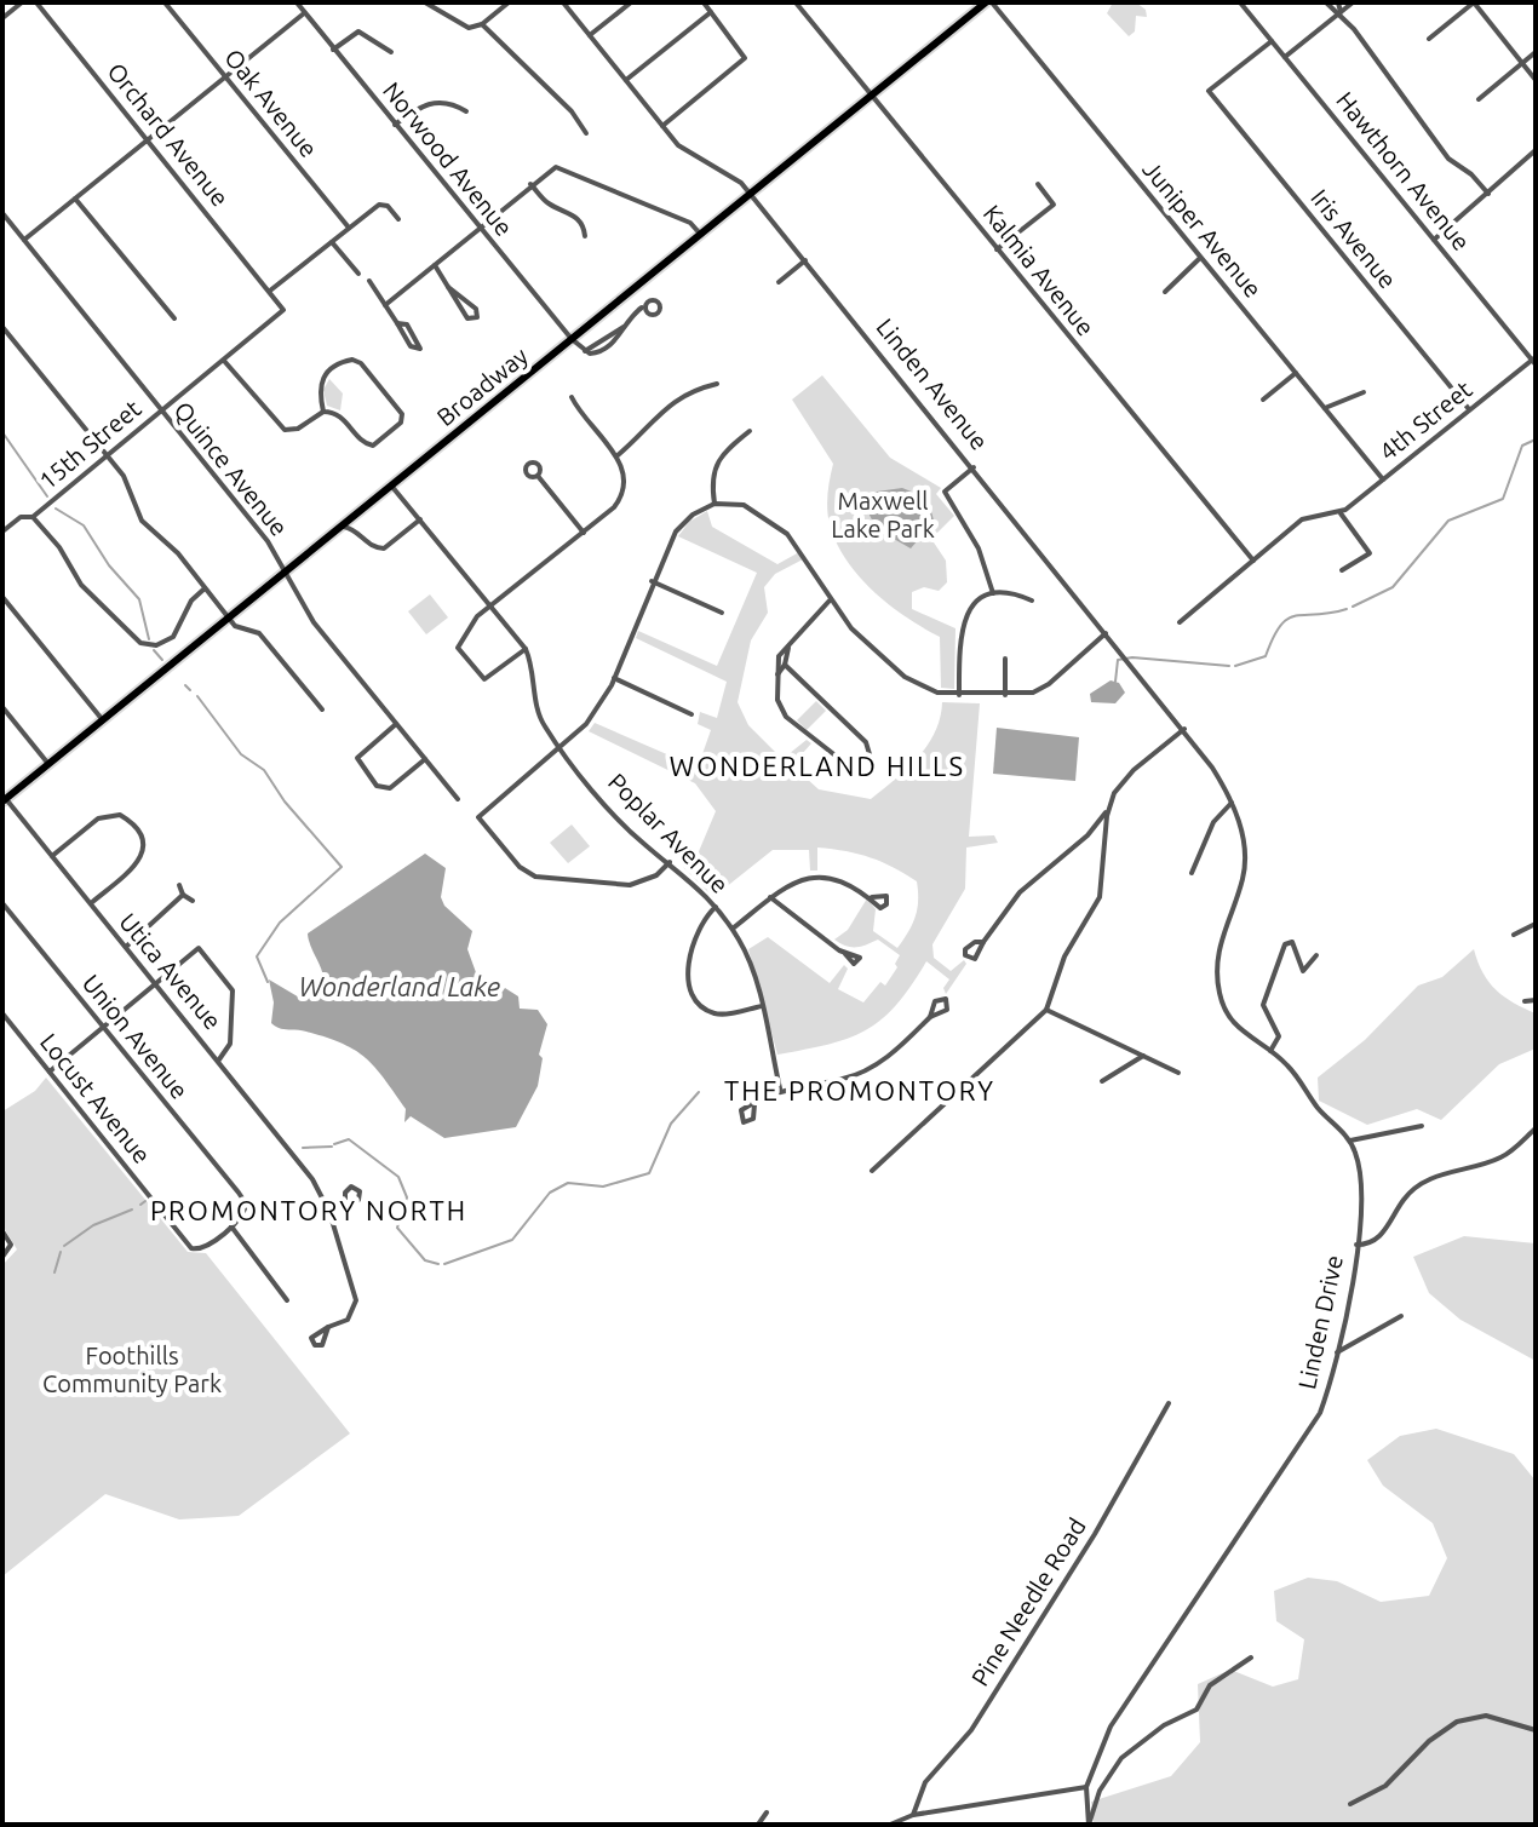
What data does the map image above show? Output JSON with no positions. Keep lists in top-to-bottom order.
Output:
{
  "streets": {
    "main road": ["Broadway"],
    "street": [
      "Oak Avenue",
      "Orchard Avenue",
      "Norwood Avenue",
      "Hawthorn Avenue",
      "Juniper Avenue",
      "Iris Avenue",
      "Kalmia Avenue",
      "Linden Avenue",
      "4th Street",
      "15th Street",
      "Quince Avenue",
      "Poplar Avenue",
      "Utica Avenue",
      "Union Avenue",
      "Locust Avenue",
      "Linden Drive",
      "Pine Needle Road"
    ]
  },
  "crossings": [
    ["Orchard Avenue", "15th Street"],
    ["Norwood Avenue", "Broadway"],
    ["Hawthorn Avenue", "Iris Avenue"],
    ["Hawthorn Avenue", "4th Street"],
    ["Juniper Avenue", "Broadway"],
    ["Juniper Avenue", "4th Street"],
    ["Iris Avenue", "4th Street"],
    ["Kalmia Avenue", "Broadway"],
    ["Kalmia Avenue", "4th Street"],
    ["Linden Avenue", "Broadway"],
    ["Broadway", "Quince Avenue"],
    ["Broadway", "Poplar Avenue"],
    ["Broadway", "Utica Avenue"],
    ["15th Street", "Quince Avenue"],
    ["Union Avenue", "Locust Avenue"]
  ],
  "districts": ["WONDERLAND HILLS", "THE PROMONTORY", "PROMONTORY NORTH"],
  "water": ["Wonderland Lake"],
  "parks": ["Maxwell Lake Park", "Foothills Community Park"]
}
